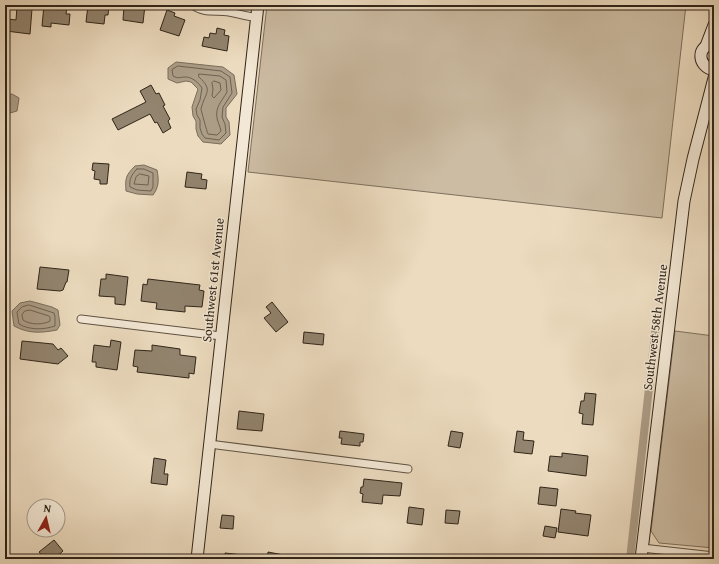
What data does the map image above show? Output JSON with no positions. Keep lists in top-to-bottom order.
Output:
{
  "streets": {
    "street": ["Southwest 61st Avenue", "Southwest 58th Avenue"]
  },
  "north": "top"
}
